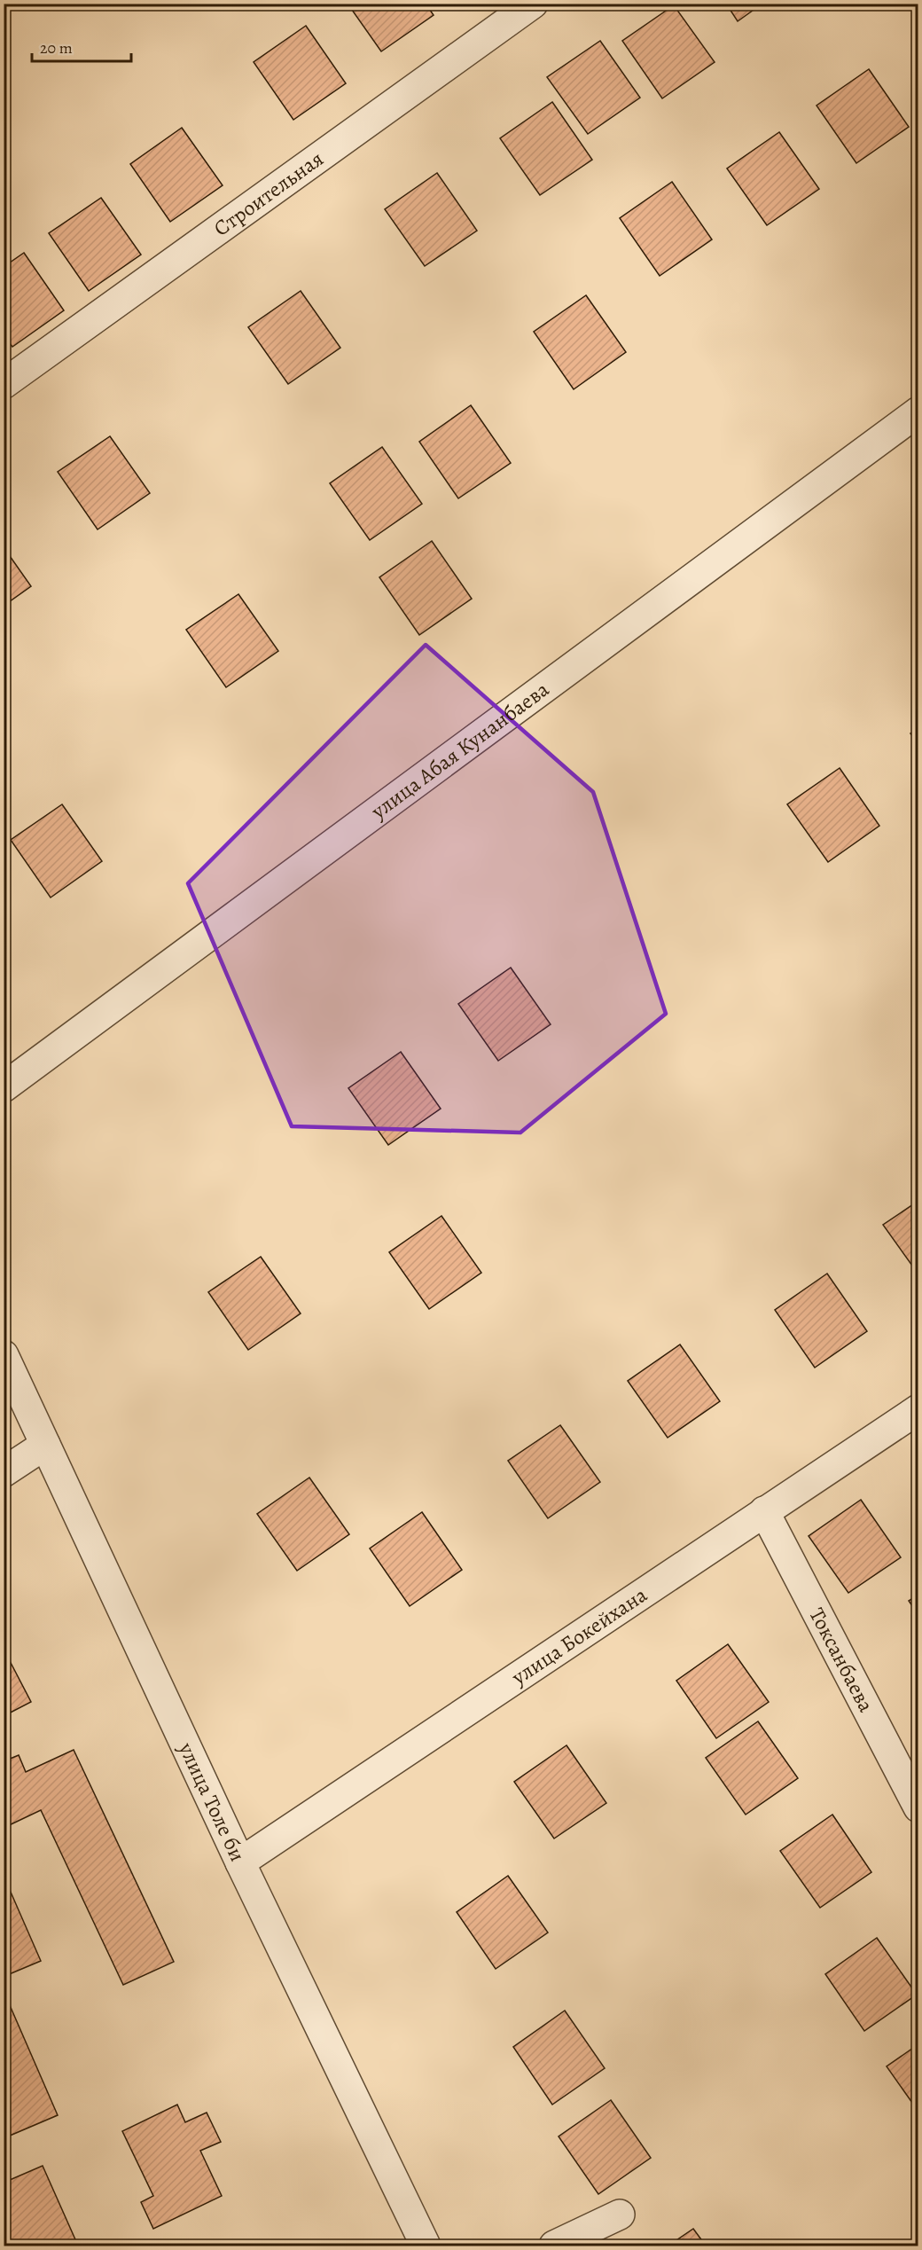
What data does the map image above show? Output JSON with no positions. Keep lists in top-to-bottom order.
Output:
{
  "streets": {
    "street": [
      "Строительная",
      "улица Абая Кунанбаева",
      "улица Бокейхана",
      "Токсанбаева",
      "улица Толе би"
    ]
  },
  "crossings": [
    ["улица Бокейхана", "Токсанбаева"],
    ["улица Бокейхана", "улица Толе би"]
  ],
  "scale_bar": "20 m"
}
